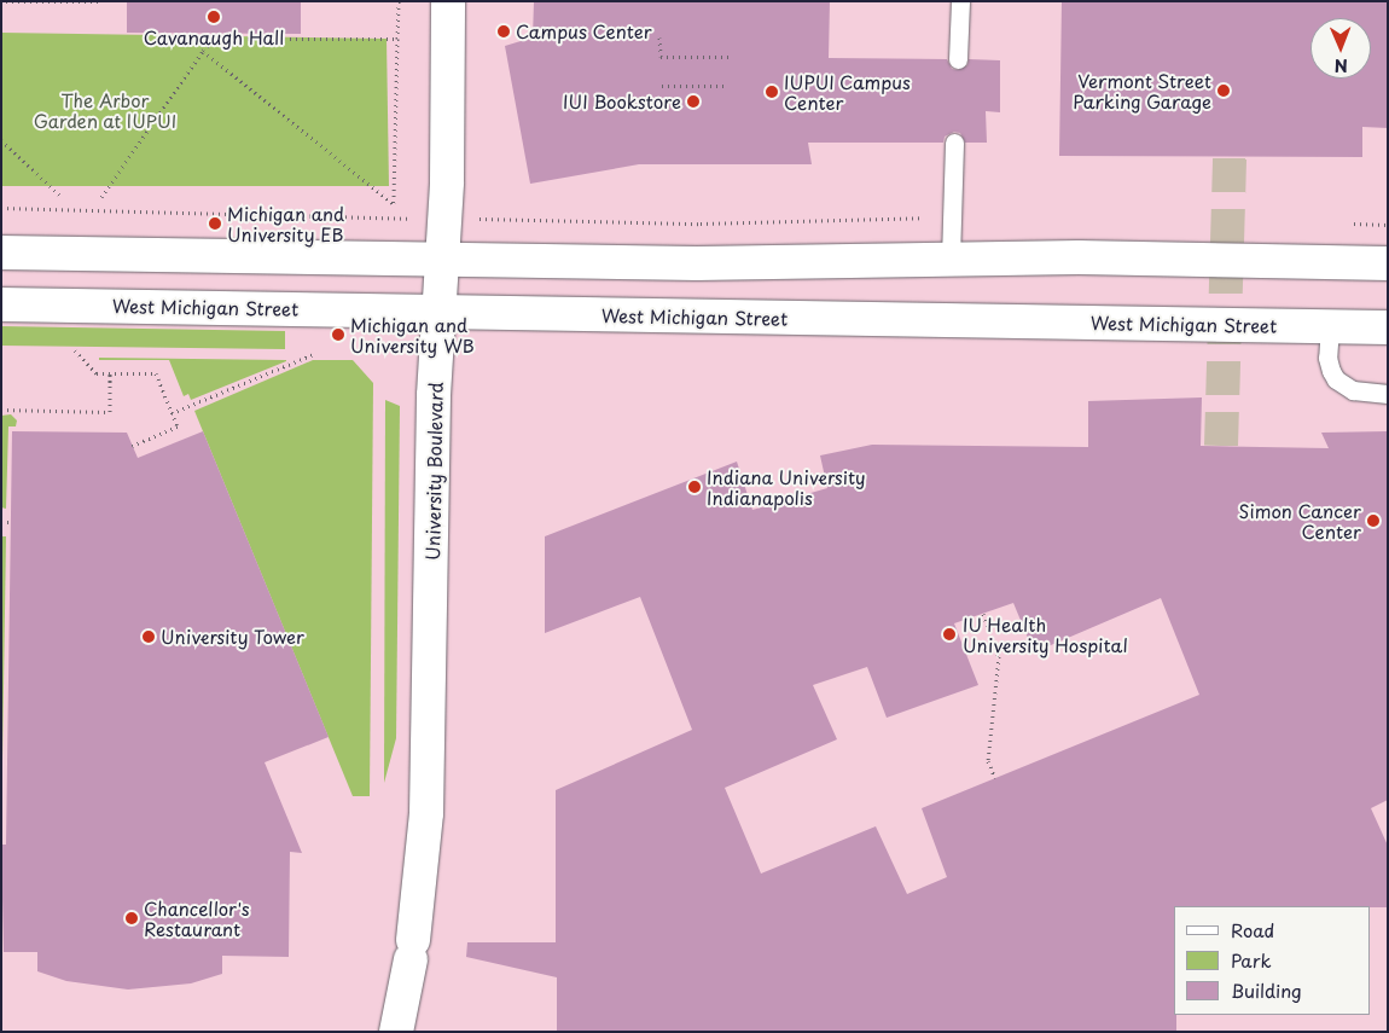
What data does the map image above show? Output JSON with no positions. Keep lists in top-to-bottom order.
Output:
{
  "streets": {
    "main road": ["West Michigan Street", "University Boulevard"]
  },
  "crossings": [
    ["West Michigan Street", "University Boulevard"]
  ],
  "parks": ["The Arbor Garden at IUPUI"],
  "places": [
    "Cavanaugh Hall",
    "Campus Center",
    "Vermont Street Parking Garage",
    "IUPUI Campus Center",
    "IUI Bookstore",
    "Michigan and University EB",
    "Michigan and University WB",
    "Indiana University Indianapolis",
    "Simon Cancer Center",
    "IU Health University Hospital",
    "University Tower",
    "Chancellor's Restaurant"
  ],
  "legend": ["Road", "Park", "Building"],
  "north": "bottom"
}
